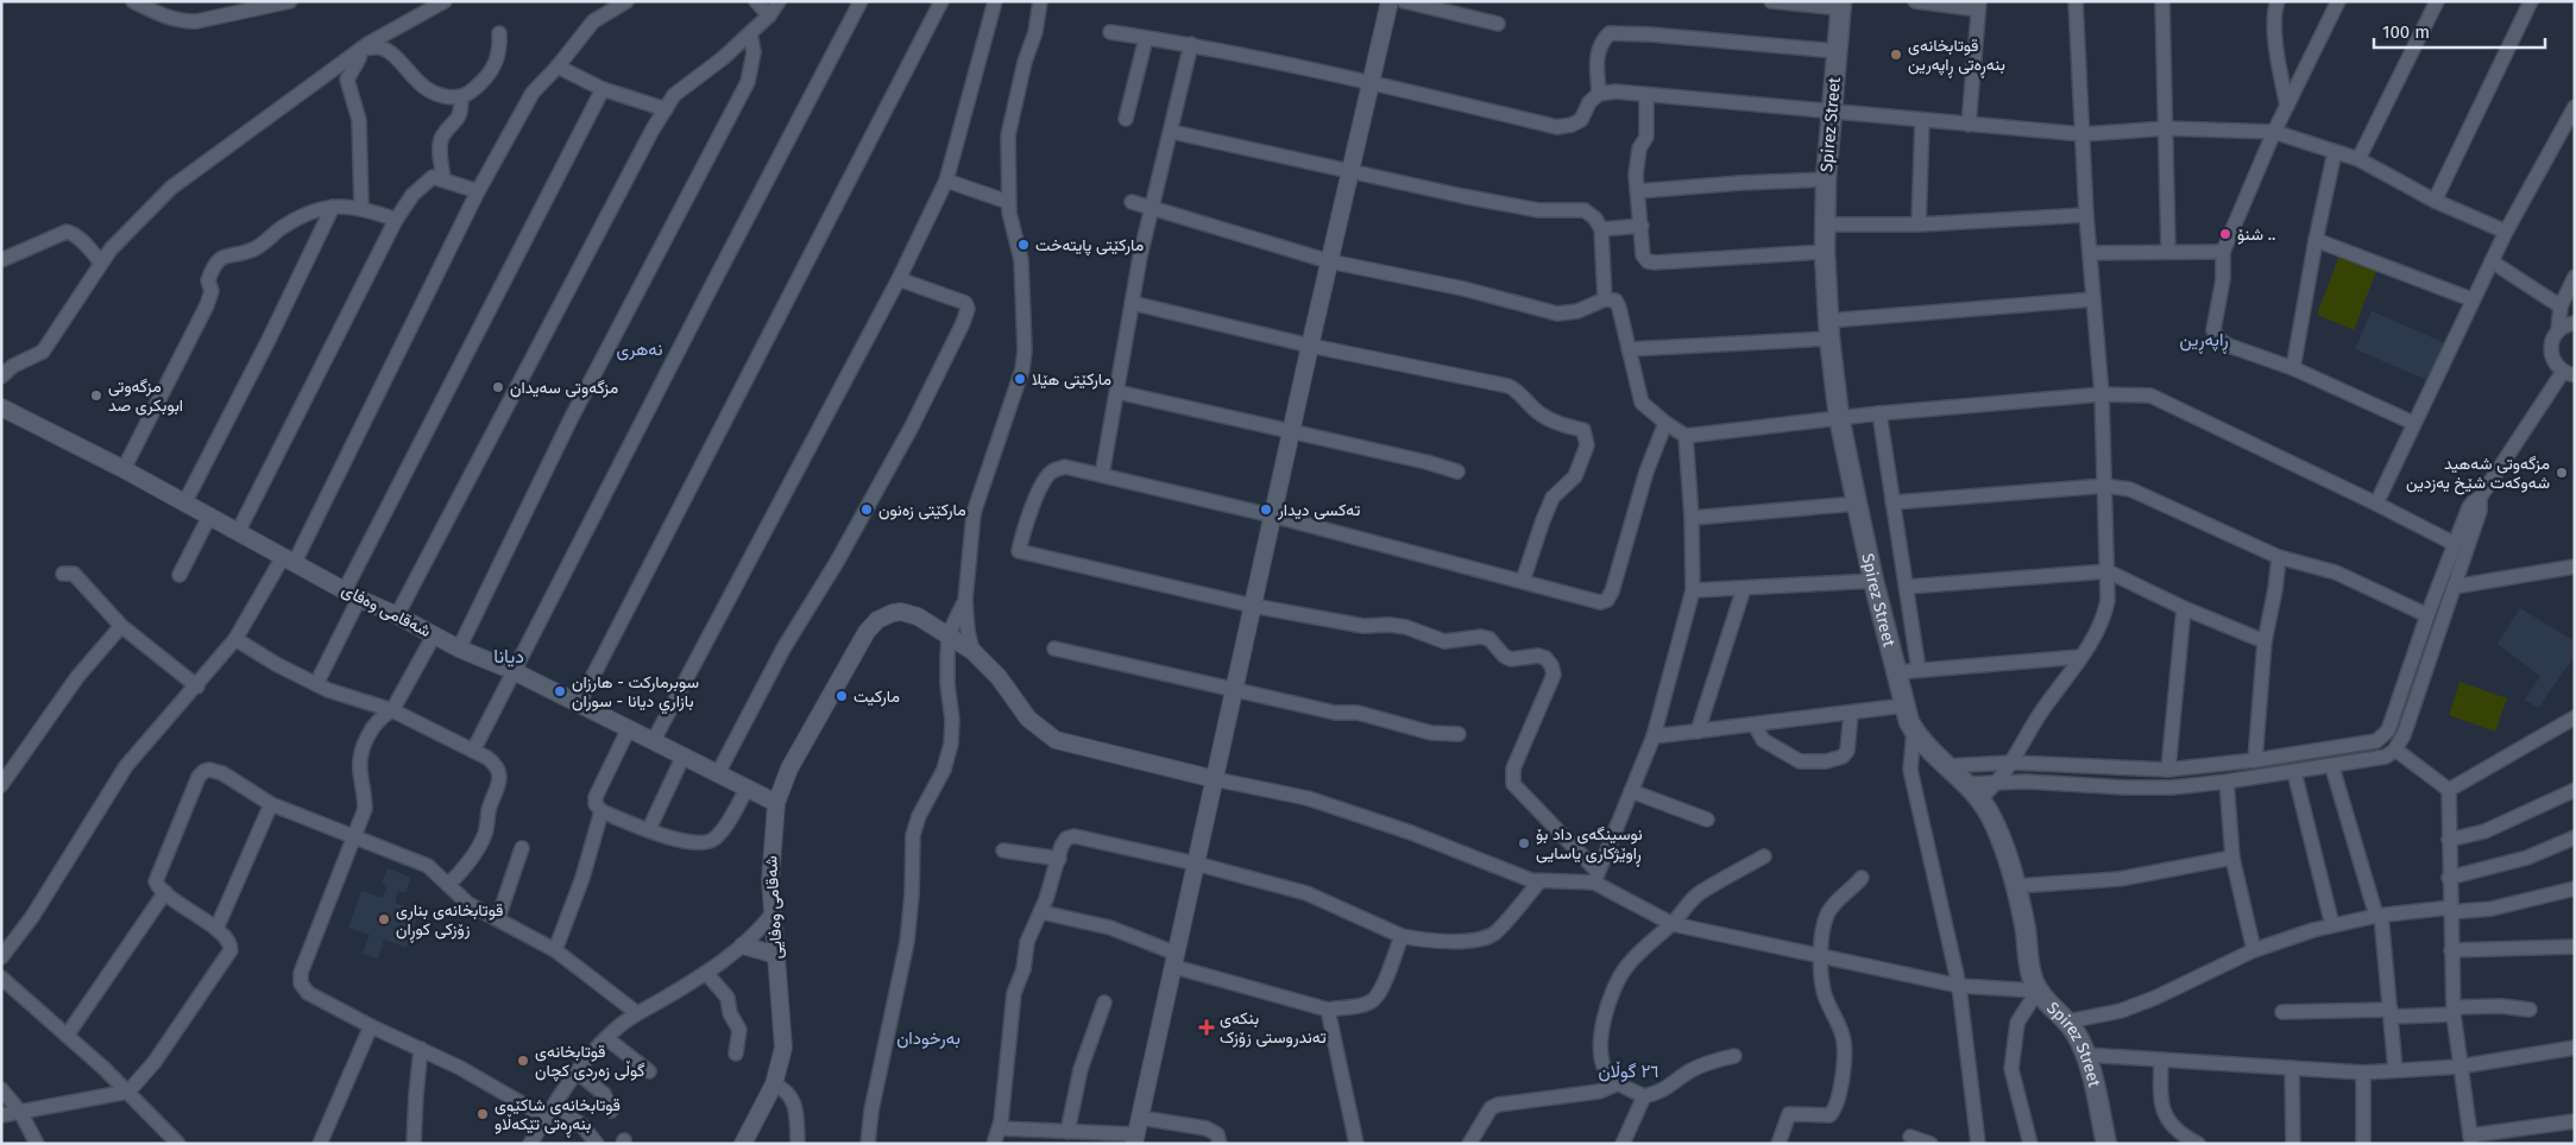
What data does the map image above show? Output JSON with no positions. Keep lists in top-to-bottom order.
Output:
{
  "streets": {
    "main road": ["Spirez Street"],
    "street": ["شەقامی وەفای", "شەقامی وەفایی"]
  },
  "crossings": [
    ["شەقامی وەفای", "شەقامی وەفایی"]
  ],
  "districts": [
    "ڕاپەڕین",
    "نەھری",
    "دیانا",
    "بەرخودان",
    "٢٦ گوڵان"
  ],
  "places": {
    "other": [
      "قوتابخانەی بنەڕەتی ڕاپەرین",
      "شنۆ ..",
      "مارکێتی پایتەخت",
      "مارکێتی هێلا",
      "مزگەوتی سەیدان",
      "مزگەوتی ابوبکری صد",
      "مزگەوتی شەهید شەوکەت شێخ یەزدین",
      "مارکێتی زەنون",
      "تەكسی دیدار",
      "سوبرماركت - هارزان بازاري ديانا - سوران",
      "ماركيت",
      "نوسینگەی داد بۆ ڕاوێژكاری یاسایی",
      "قوتابخانەی بناری زۆزکی کوڕان",
      "قوتابخانەی گوڵی زەردی کچان",
      "قوتابخانەی شاکێوی بنەڕەتی تێکەڵاو"
    ],
    "health": ["بنکەی تەندروستی زۆزک"]
  },
  "scale_bar": "100 m"
}
